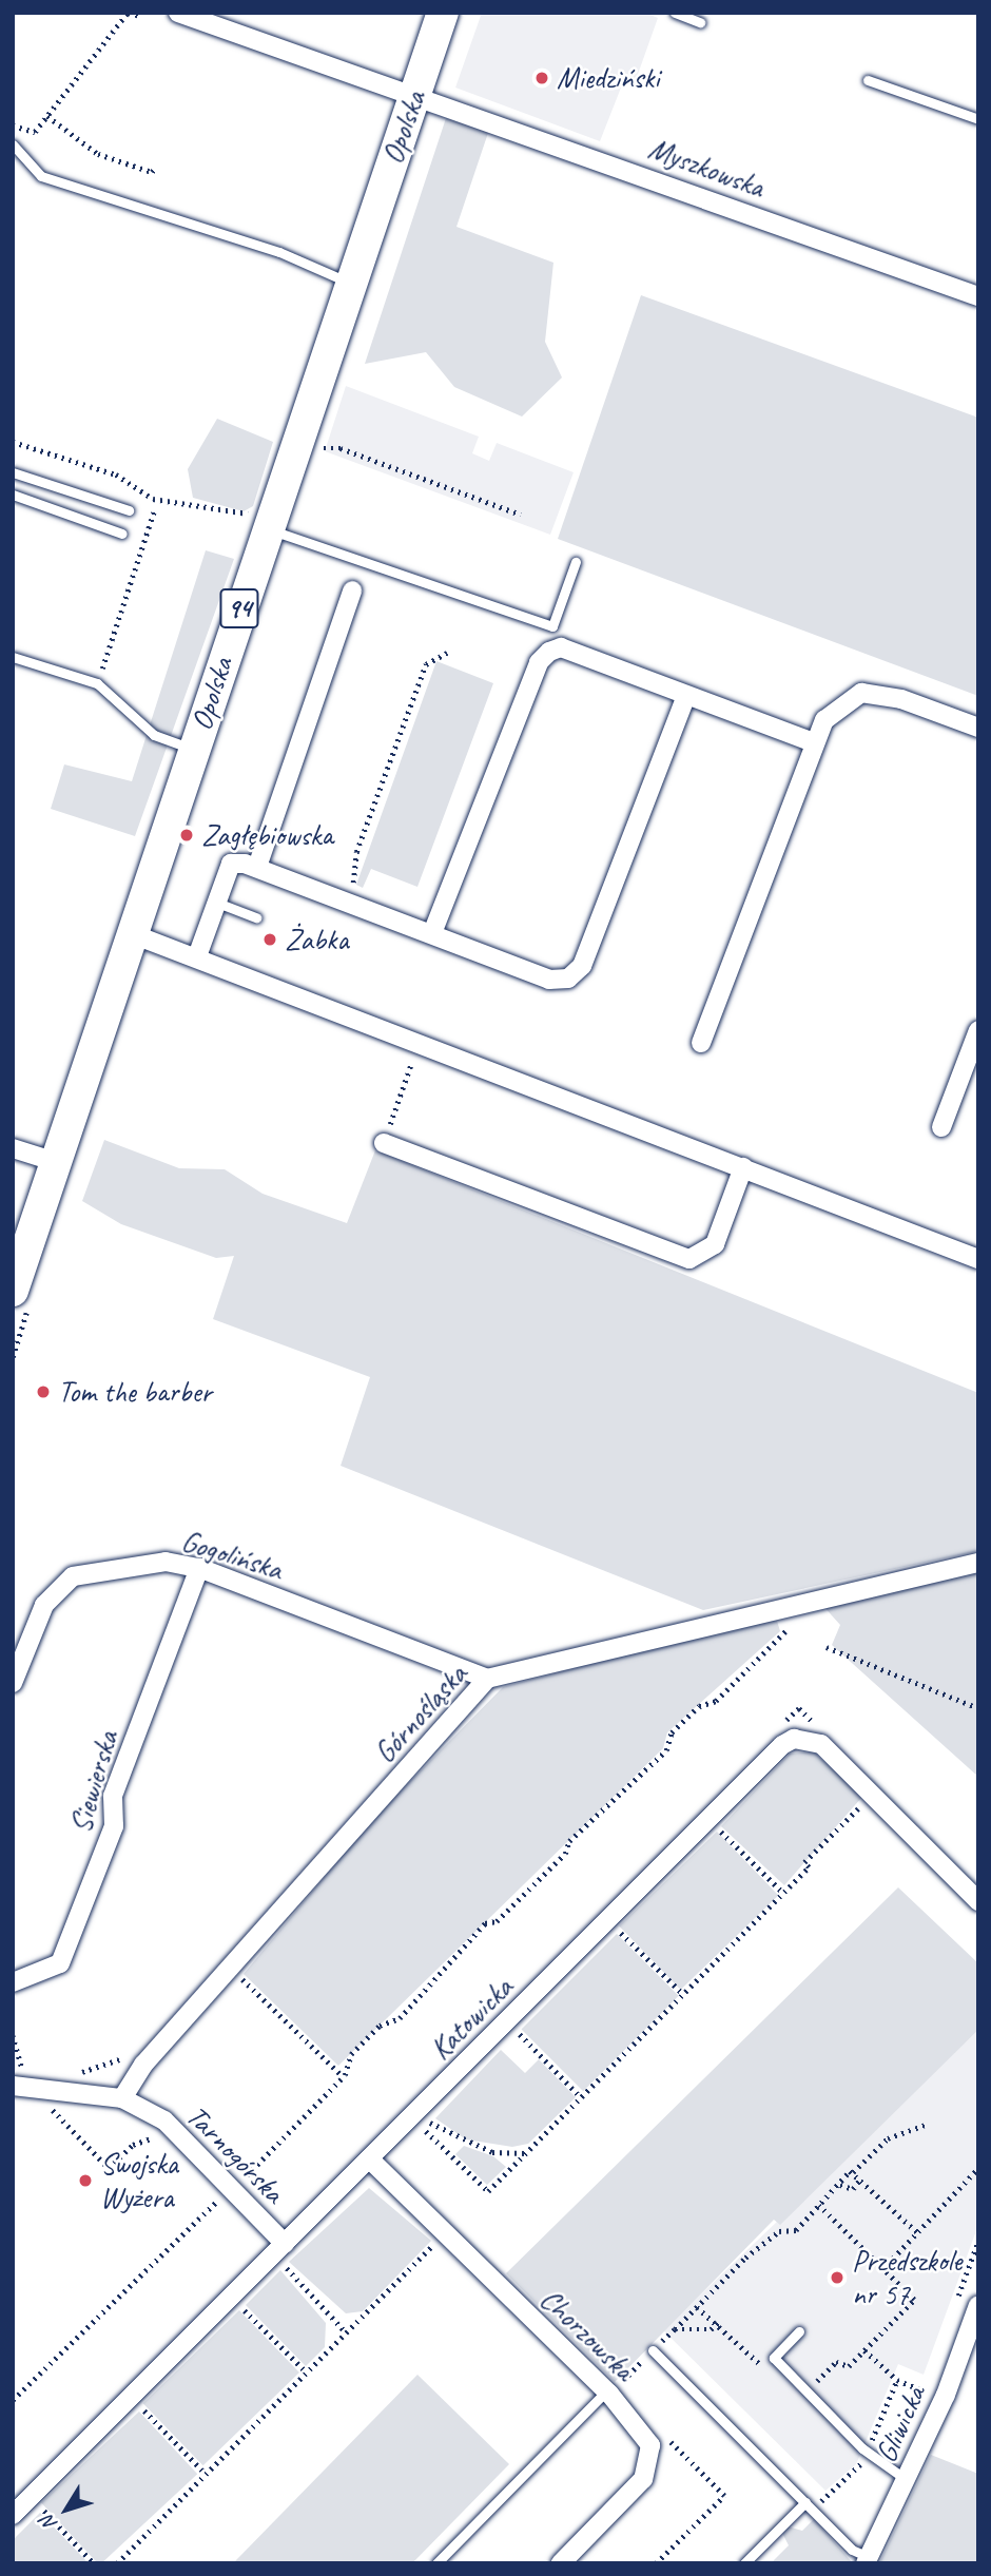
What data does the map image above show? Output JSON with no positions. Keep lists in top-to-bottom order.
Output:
{
  "streets": {
    "main road": ["Opolska", "94"],
    "street": [
      "Myszkowska",
      "Gogolińska",
      "Górnośląska",
      "Siewierska",
      "Katowicka",
      "Tarnogórska",
      "Chorzowska",
      "Gliwicka"
    ]
  },
  "crossings": [
    ["Opolska", "Myszkowska"],
    ["Gogolińska", "Górnośląska"],
    ["Gogolińska", "Siewierska"],
    ["Górnośląska", "Tarnogórska"],
    ["Katowicka", "Tarnogórska"],
    ["Katowicka", "Chorzowska"]
  ],
  "places": [
    "Miedziński",
    "Zagłębiowska",
    "Żabka",
    "Tom the barber",
    "Swojska Wyżera",
    "Przedszkole nr 57"
  ],
  "north": "bottom left"
}
